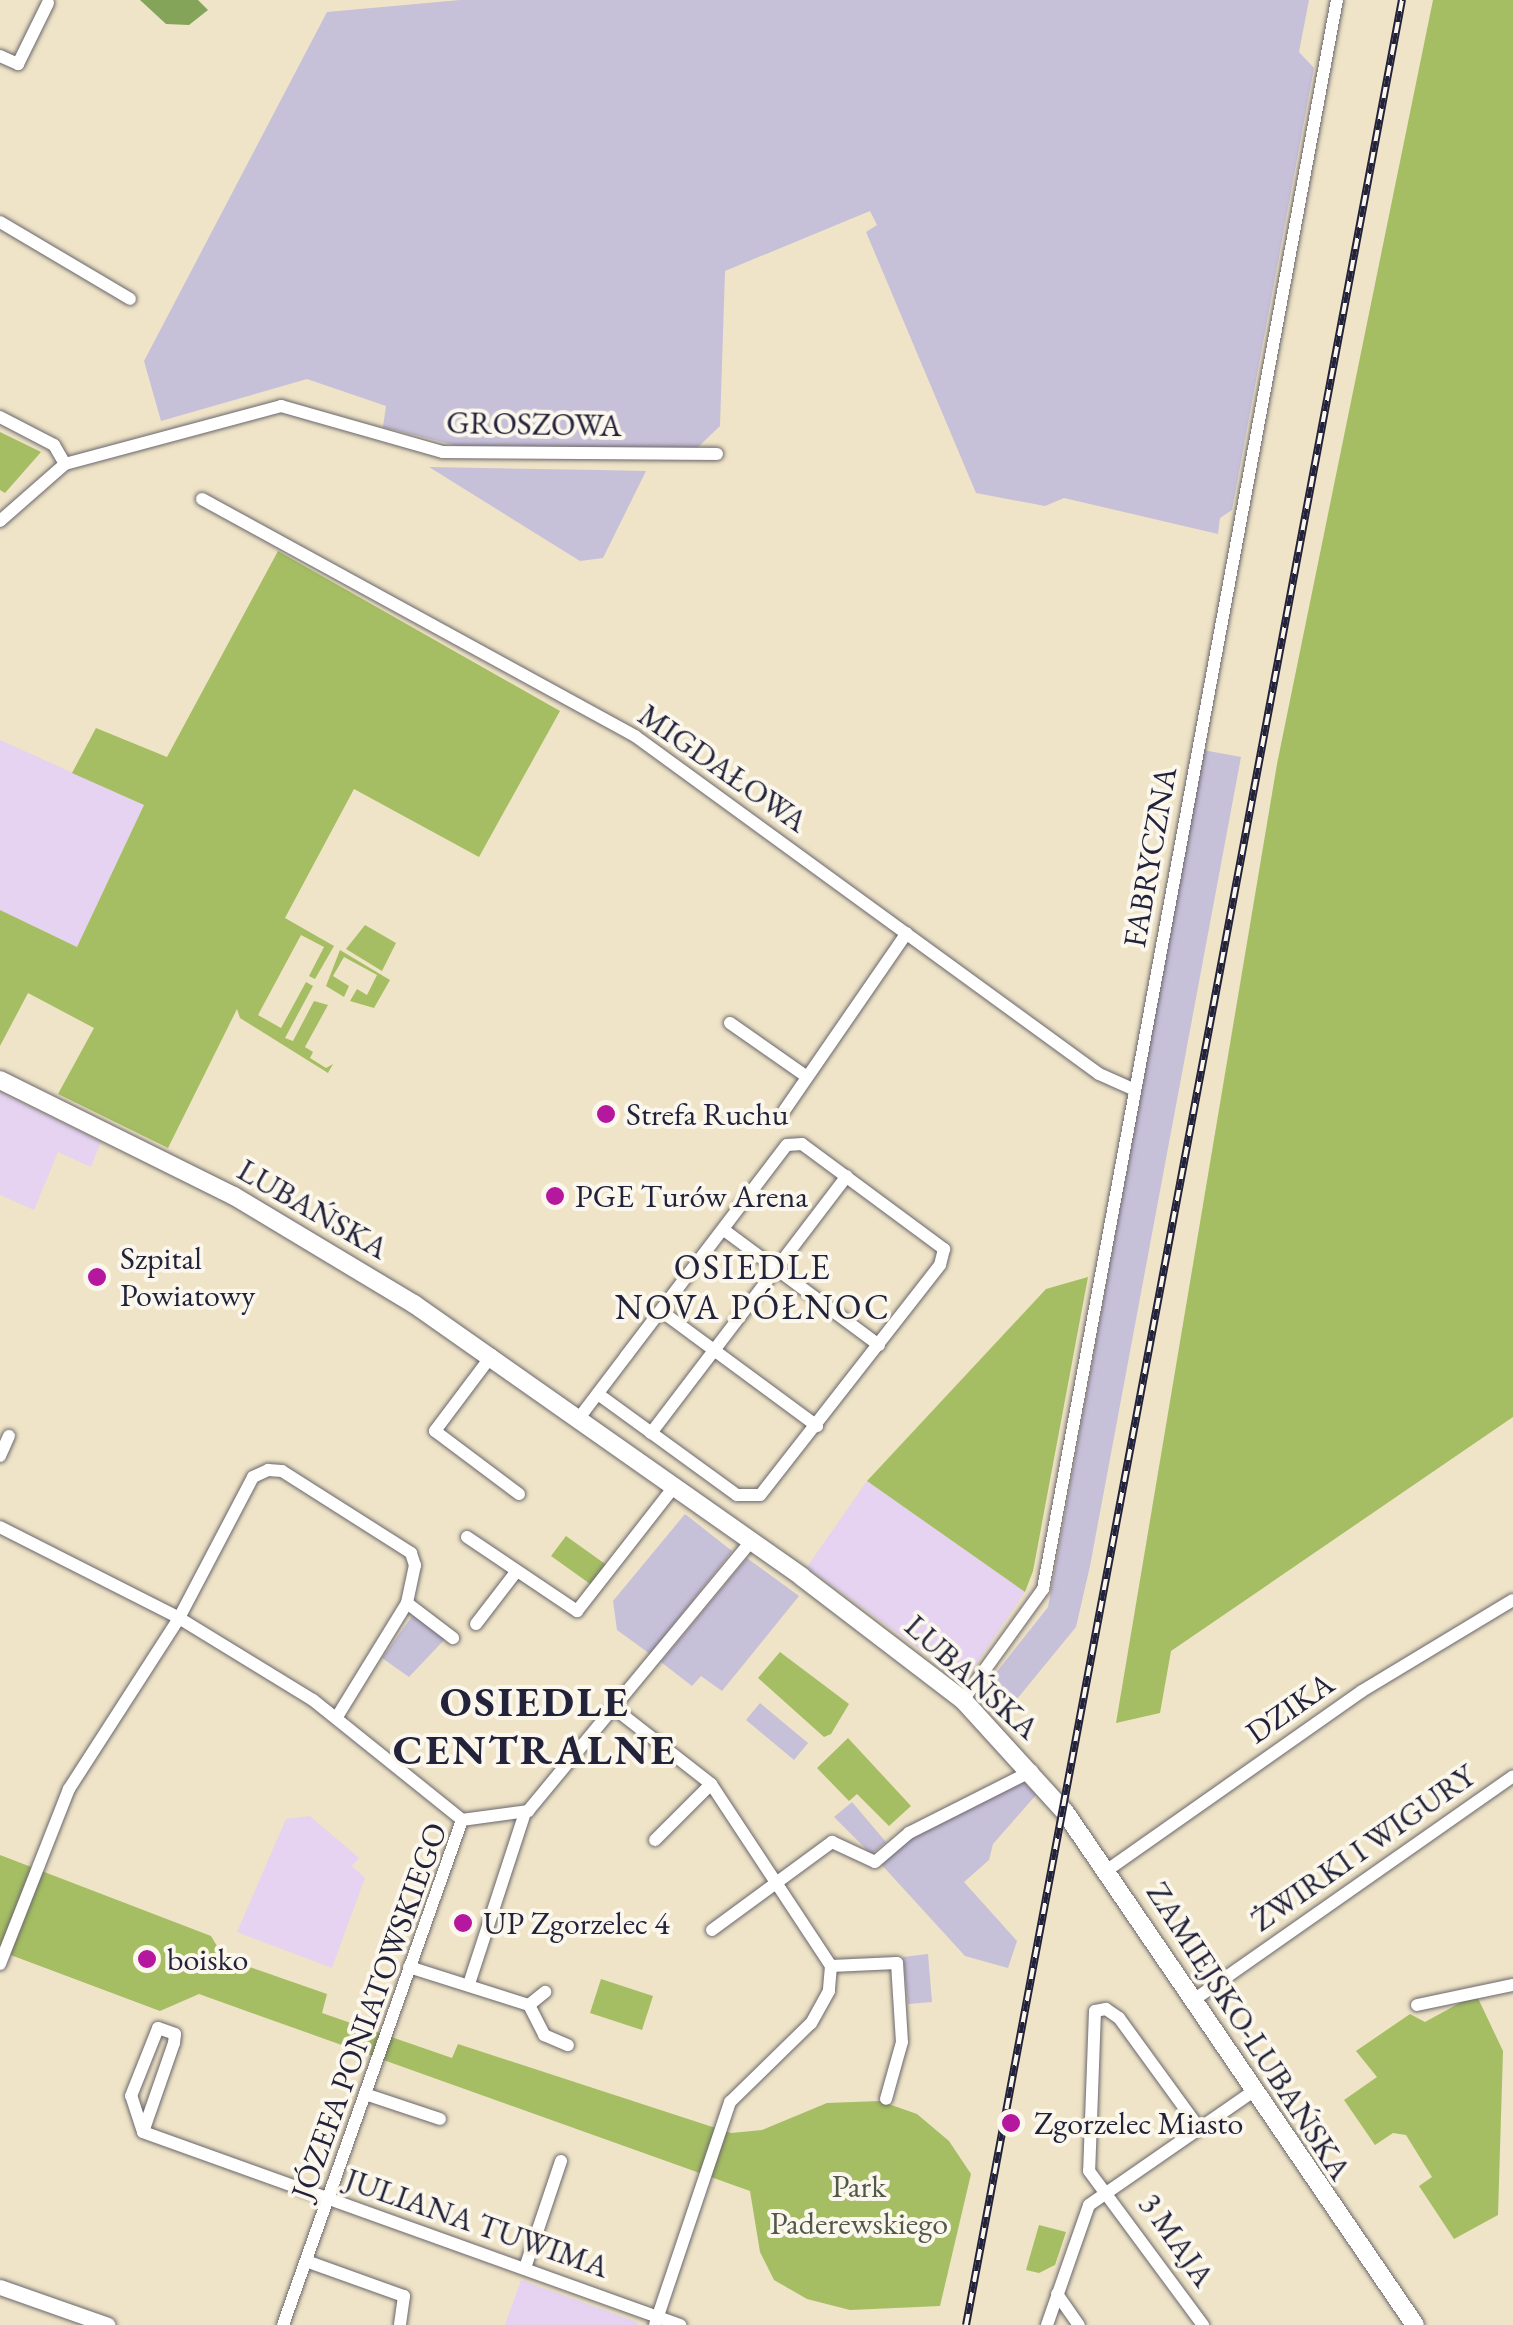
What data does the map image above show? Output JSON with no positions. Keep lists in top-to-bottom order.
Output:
{
  "streets": {
    "main road": ["LUBAŃSKA", "ZAMIEJSKO-LUBAŃSKA"],
    "street": [
      "GROSZOWA",
      "MIGDAŁOWA",
      "FABRYCZNA",
      "DZIKA",
      "ŻWIRKI I WIGURY",
      "JÓZEFA PONIATOWSKIEGO",
      "JULIANA TUWIMA",
      "3 MAJA"
    ]
  },
  "crossings": [
    ["MIGDAŁOWA", "FABRYCZNA"],
    ["FABRYCZNA", "LUBAŃSKA"],
    ["LUBAŃSKA", "ZAMIEJSKO-LUBAŃSKA"],
    ["DZIKA", "ZAMIEJSKO-LUBAŃSKA"],
    ["ŻWIRKI I WIGURY", "ZAMIEJSKO-LUBAŃSKA"],
    ["JÓZEFA PONIATOWSKIEGO", "JULIANA TUWIMA"]
  ],
  "districts": ["OSIEDLE NOVA PÓŁNOC", "OSIEDLE CENTRALNE"],
  "parks": ["Park Paderewskiego"],
  "places": [
    "Strefa Ruchu",
    "PGE Turów Arena",
    "Szpital Powiatowy",
    "UP Zgorzelec 4",
    "boisko",
    "Zgorzelec Miasto"
  ]
}
